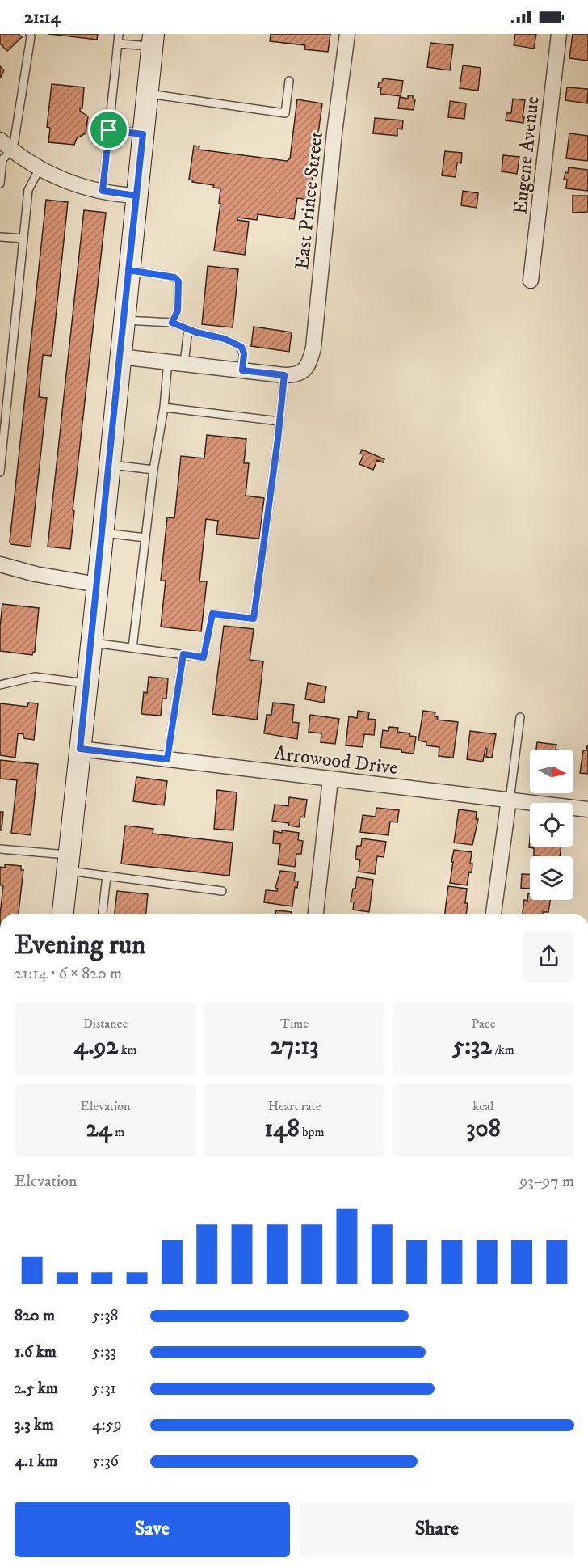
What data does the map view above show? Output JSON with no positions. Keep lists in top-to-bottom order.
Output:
{
  "streets": {
    "street": ["Eugene Avenue", "East Prince Street", "Arrowood Drive"]
  },
  "north": "right",
  "page": {
    "status": "21:14",
    "heading": ["Evening run", "21:14 · 6 × 820 m"],
    "stats": [
      ["Distance", "4.92 km"],
      ["Time", "27:13"],
      ["Pace", "5:32 /km"],
      ["Elevation", "24 m"],
      ["Heart rate", "148 bpm"],
      ["kcal", "308"]
    ],
    "chart": ["Elevation", "93–97 m"],
    "list": [
      {
        "name": "820 m",
        "note": "5:38"
      },
      {
        "name": "1.6 km",
        "note": "5:33"
      },
      {
        "name": "2.5 km",
        "note": "5:31"
      },
      {
        "name": "3.3 km",
        "note": "4:59"
      },
      {
        "name": "4.1 km",
        "note": "5:36"
      }
    ],
    "buttons": ["Save", "Share"]
  }
}
